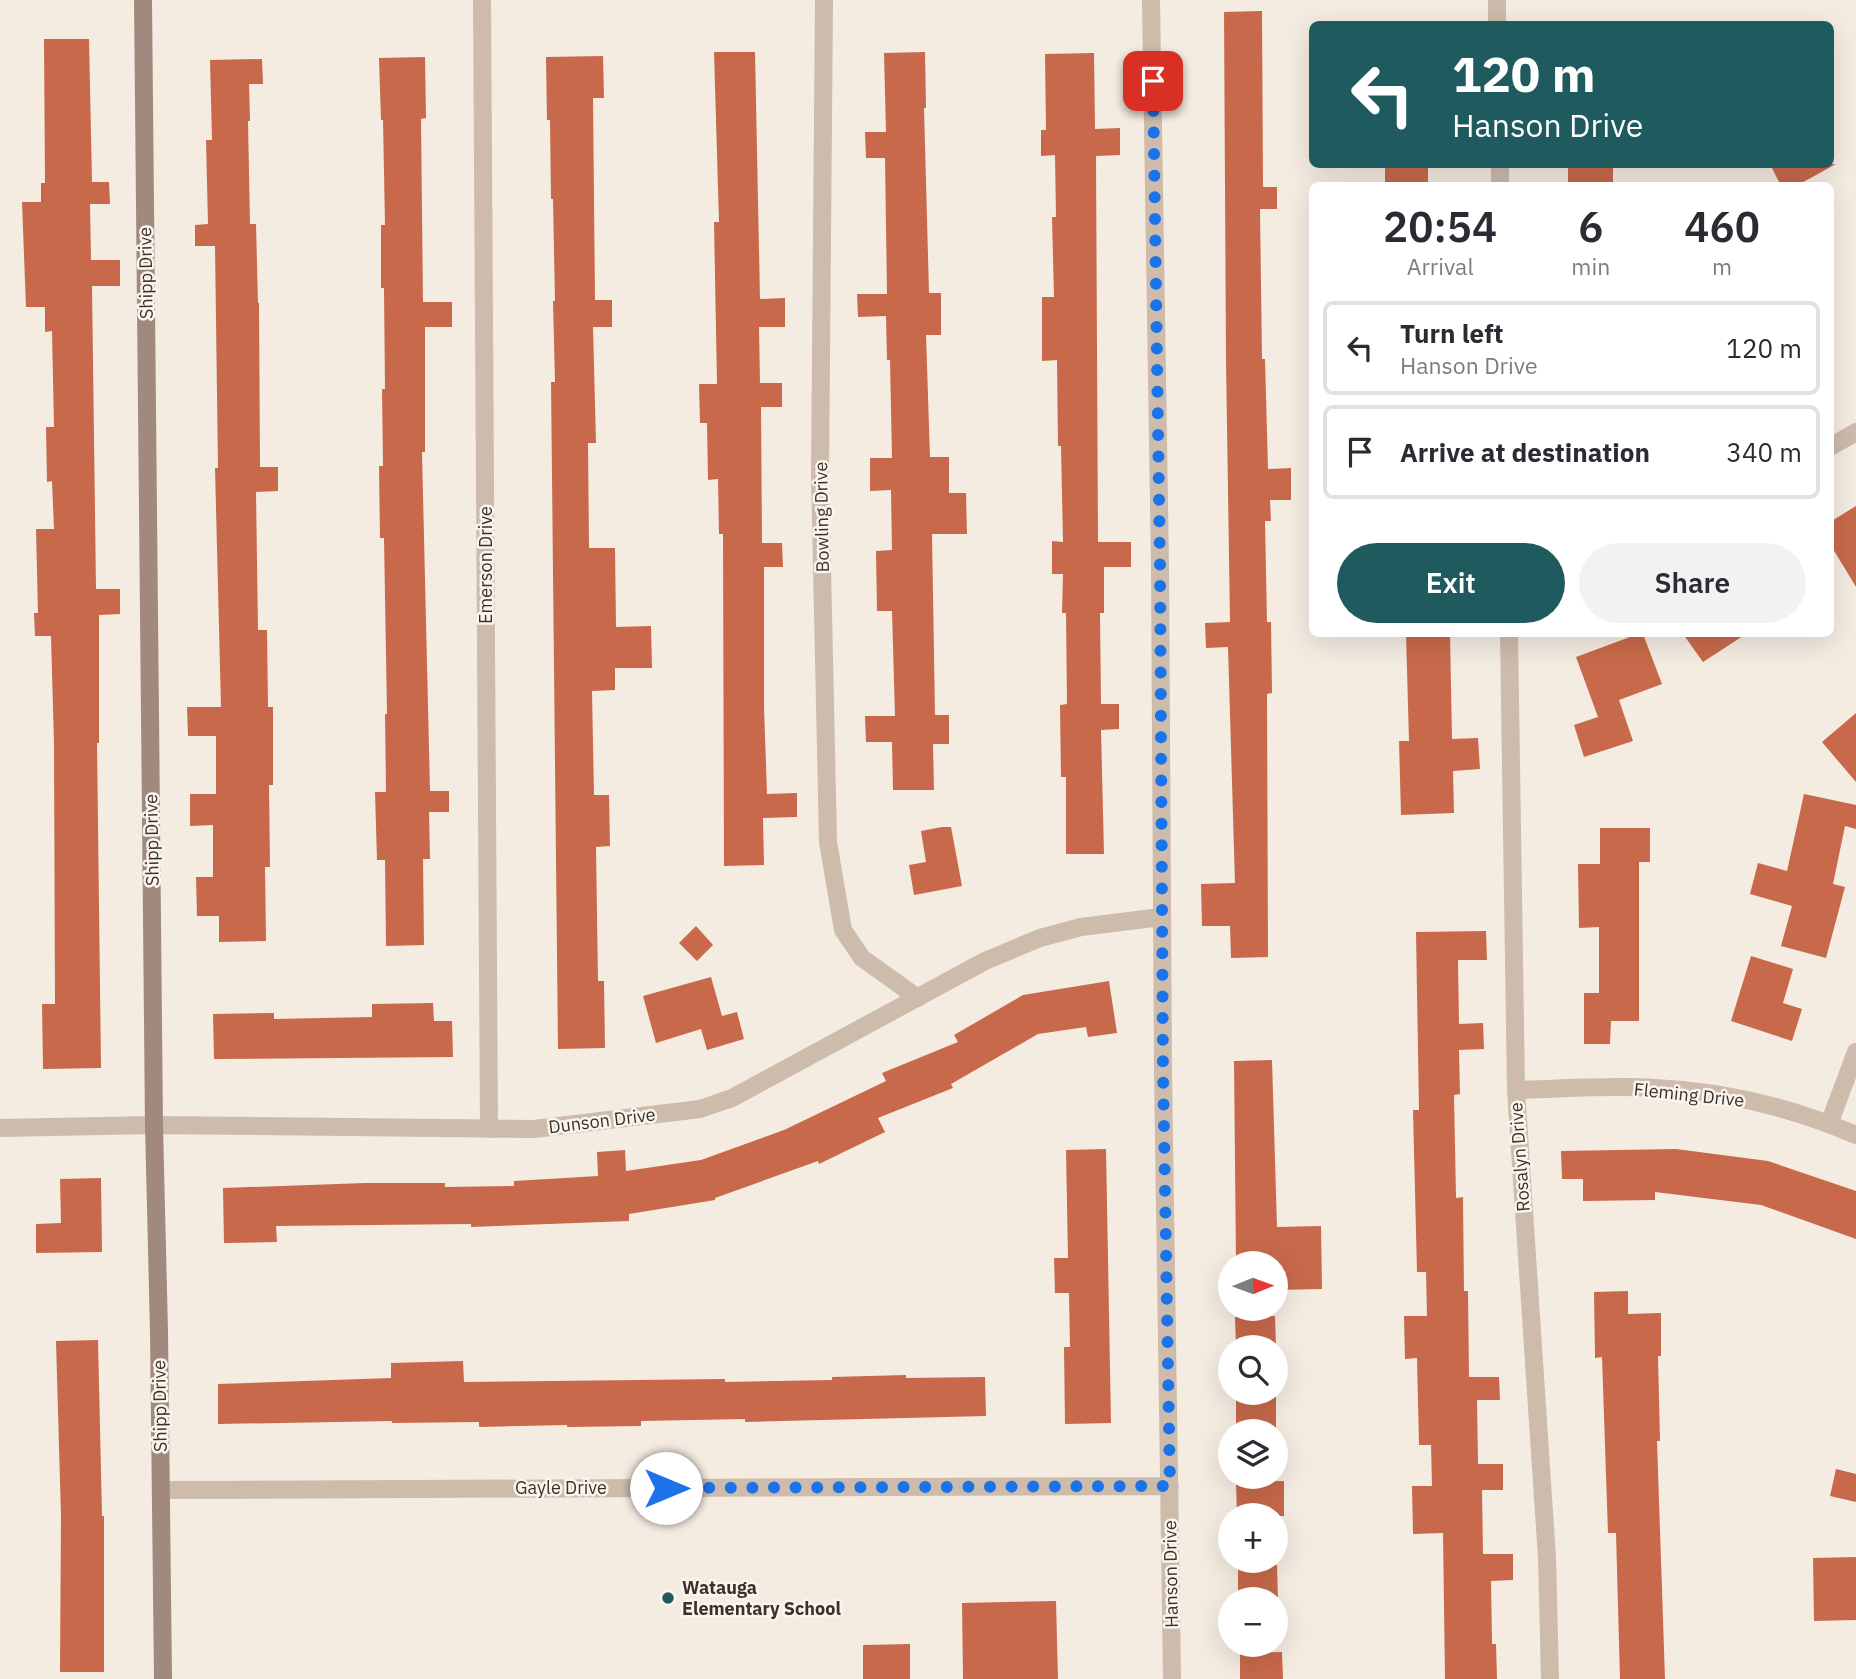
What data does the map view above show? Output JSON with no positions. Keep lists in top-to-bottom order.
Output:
{
  "streets": {
    "street": [
      "Shipp Drive",
      "Bowling Drive",
      "Emerson Drive",
      "Fleming Drive",
      "Dunson Drive",
      "Rosalyn Drive",
      "Gayle Drive",
      "Hanson Drive"
    ]
  },
  "crossings": [
    ["Shipp Drive", "Dunson Drive"],
    ["Shipp Drive", "Gayle Drive"],
    ["Bowling Drive", "Dunson Drive"],
    ["Emerson Drive", "Dunson Drive"],
    ["Fleming Drive", "Rosalyn Drive"],
    ["Dunson Drive", "Hanson Drive"],
    ["Gayle Drive", "Hanson Drive"]
  ],
  "places": ["Watauga Elementary School"],
  "north": "right",
  "page": {
    "turn": ["120 m", "Hanson Drive"],
    "eta": [
      "20:54",
      "Arrival",
      "6",
      "min",
      "460",
      "m"
    ],
    "list": [
      {
        "name": "Turn left",
        "note": "Hanson Drive",
        "value": "120 m"
      },
      {
        "name": "Arrive at destination",
        "value": "340 m"
      }
    ],
    "buttons": ["Exit", "Share"],
    "map_buttons": ["+", "−"]
  }
}
